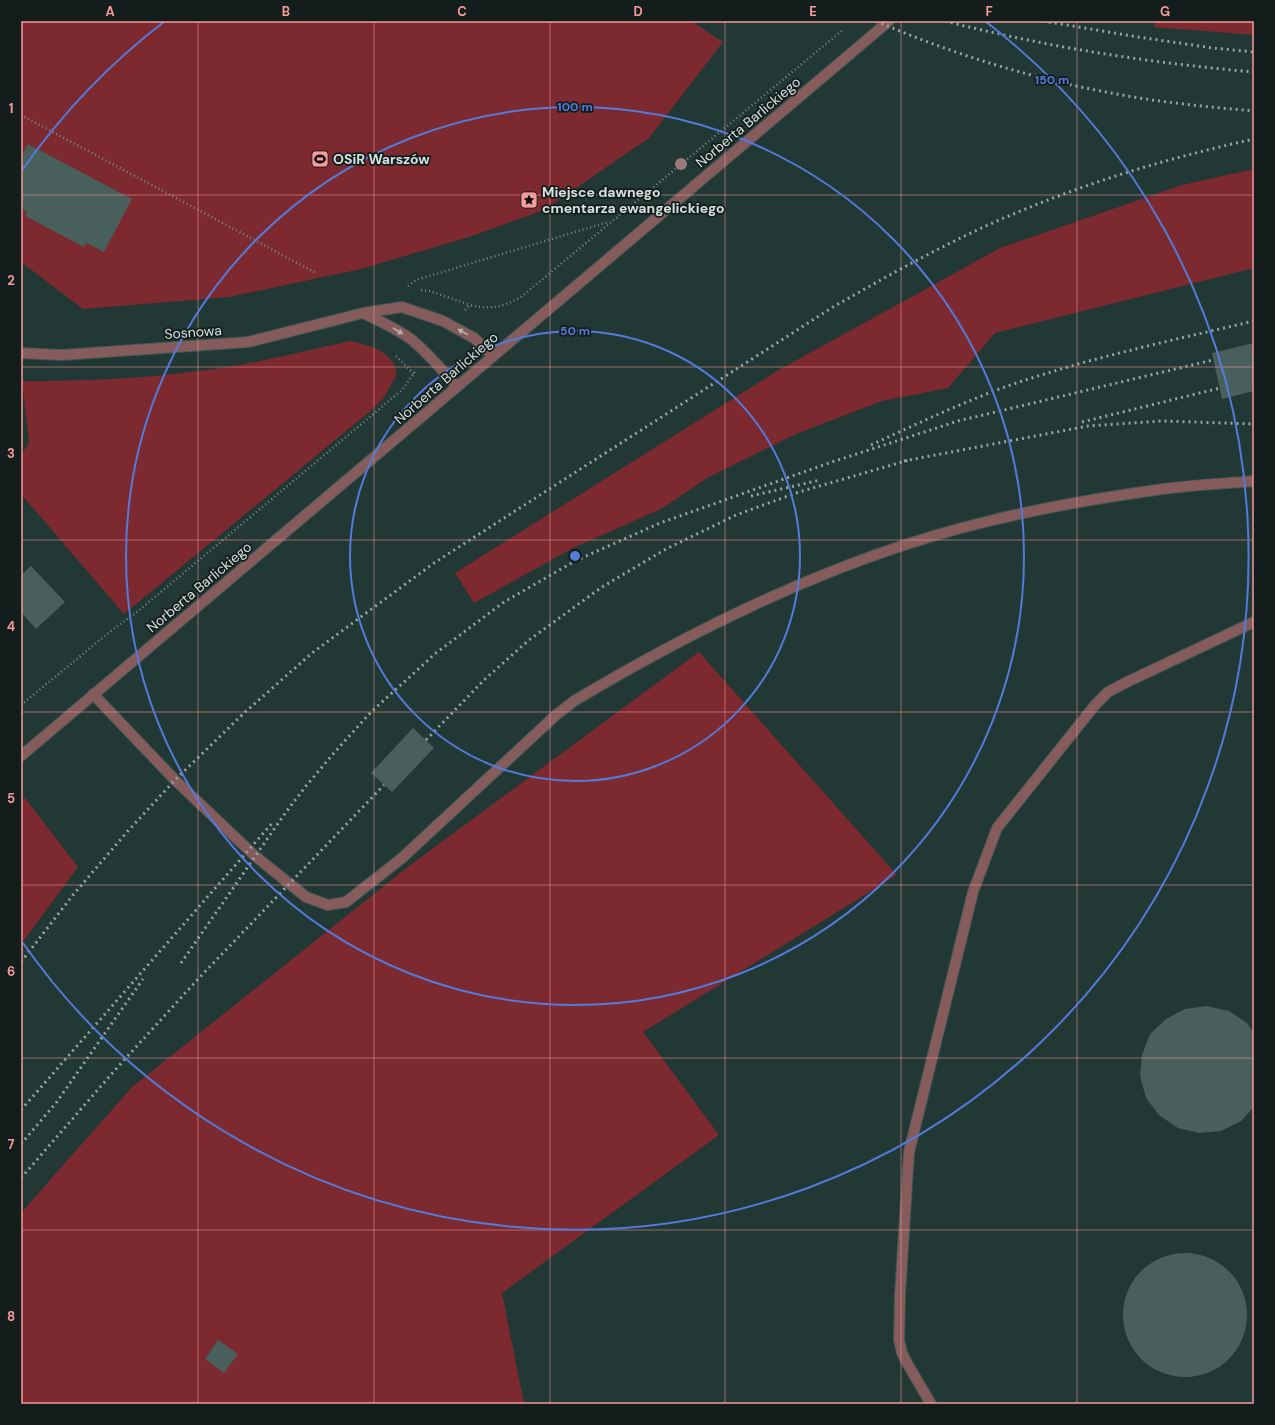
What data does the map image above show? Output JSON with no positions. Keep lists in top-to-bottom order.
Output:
{
  "streets": {
    "street": ["Norberta Barlickiego", "Sosnowa"]
  },
  "crossings": [
    ["Norberta Barlickiego", "Sosnowa"]
  ],
  "places": {
    "sports": ["OSiR Warszów"],
    "place": ["Miejsce dawnego cmentarza ewangelickiego"]
  },
  "grid": {
    "columns": [
      "A",
      "B",
      "C",
      "D",
      "E",
      "F",
      "G"
    ],
    "rows": [
      "1",
      "2",
      "3",
      "4",
      "5",
      "6",
      "7",
      "8"
    ]
  },
  "rings": ["150 m", "100 m", "50 m"]
}
